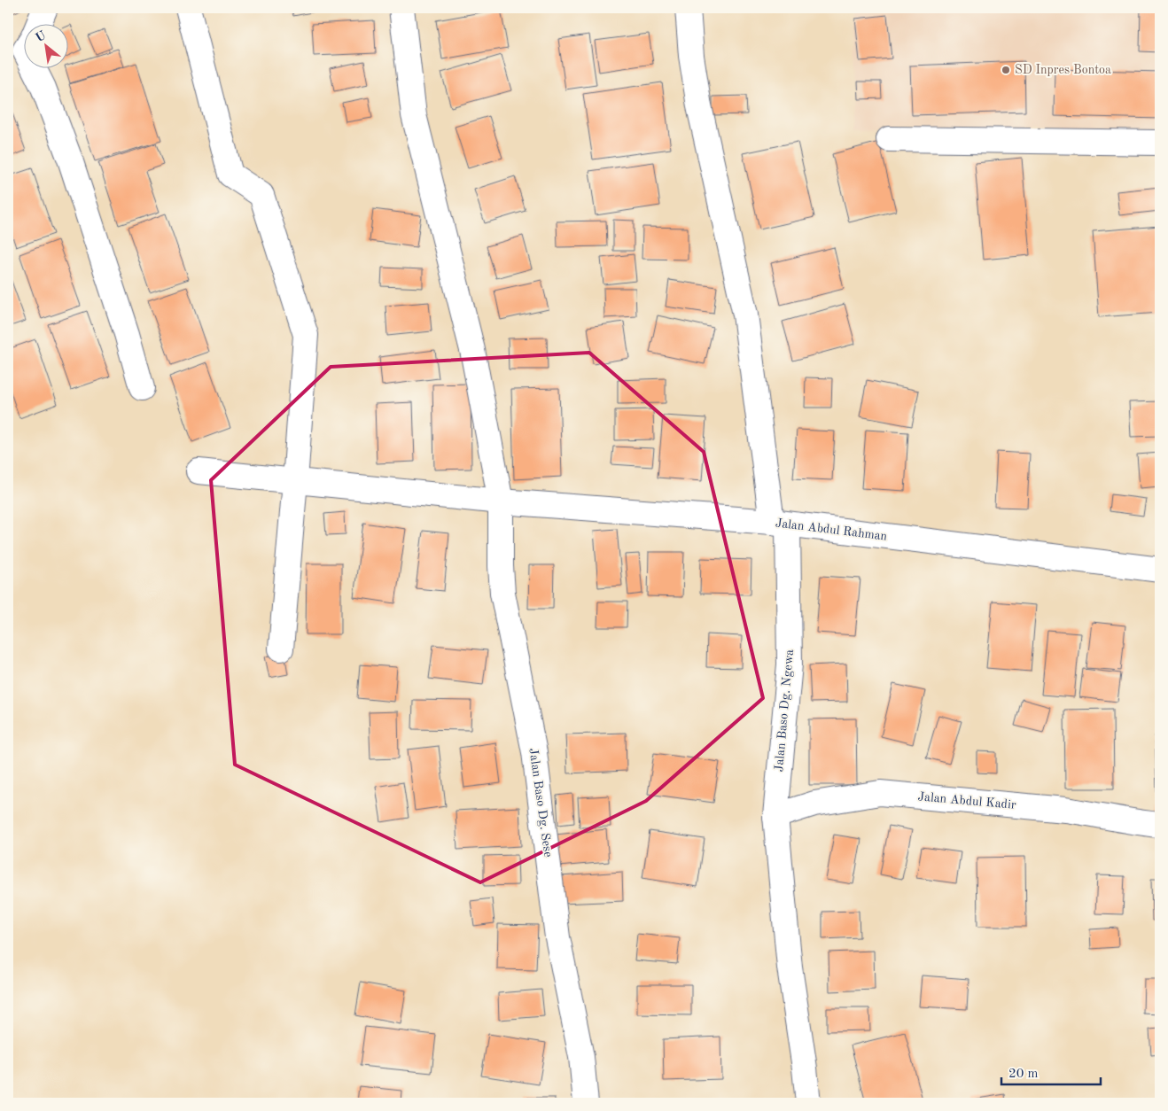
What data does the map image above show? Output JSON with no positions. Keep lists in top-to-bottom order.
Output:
{
  "streets": {
    "street": [
      "Jalan Abdul Rahman",
      "Jalan Baso Dg. Ngewa",
      "Jalan Abdul Kadir",
      "Jalan Baso Dg. Sese"
    ]
  },
  "crossings": [
    ["Jalan Abdul Rahman", "Jalan Baso Dg. Ngewa"],
    ["Jalan Abdul Rahman", "Jalan Baso Dg. Sese"],
    ["Jalan Baso Dg. Ngewa", "Jalan Abdul Kadir"]
  ],
  "places": ["SD Inpres Bontoa"],
  "scale_bar": "20 m",
  "north": "top left"
}
